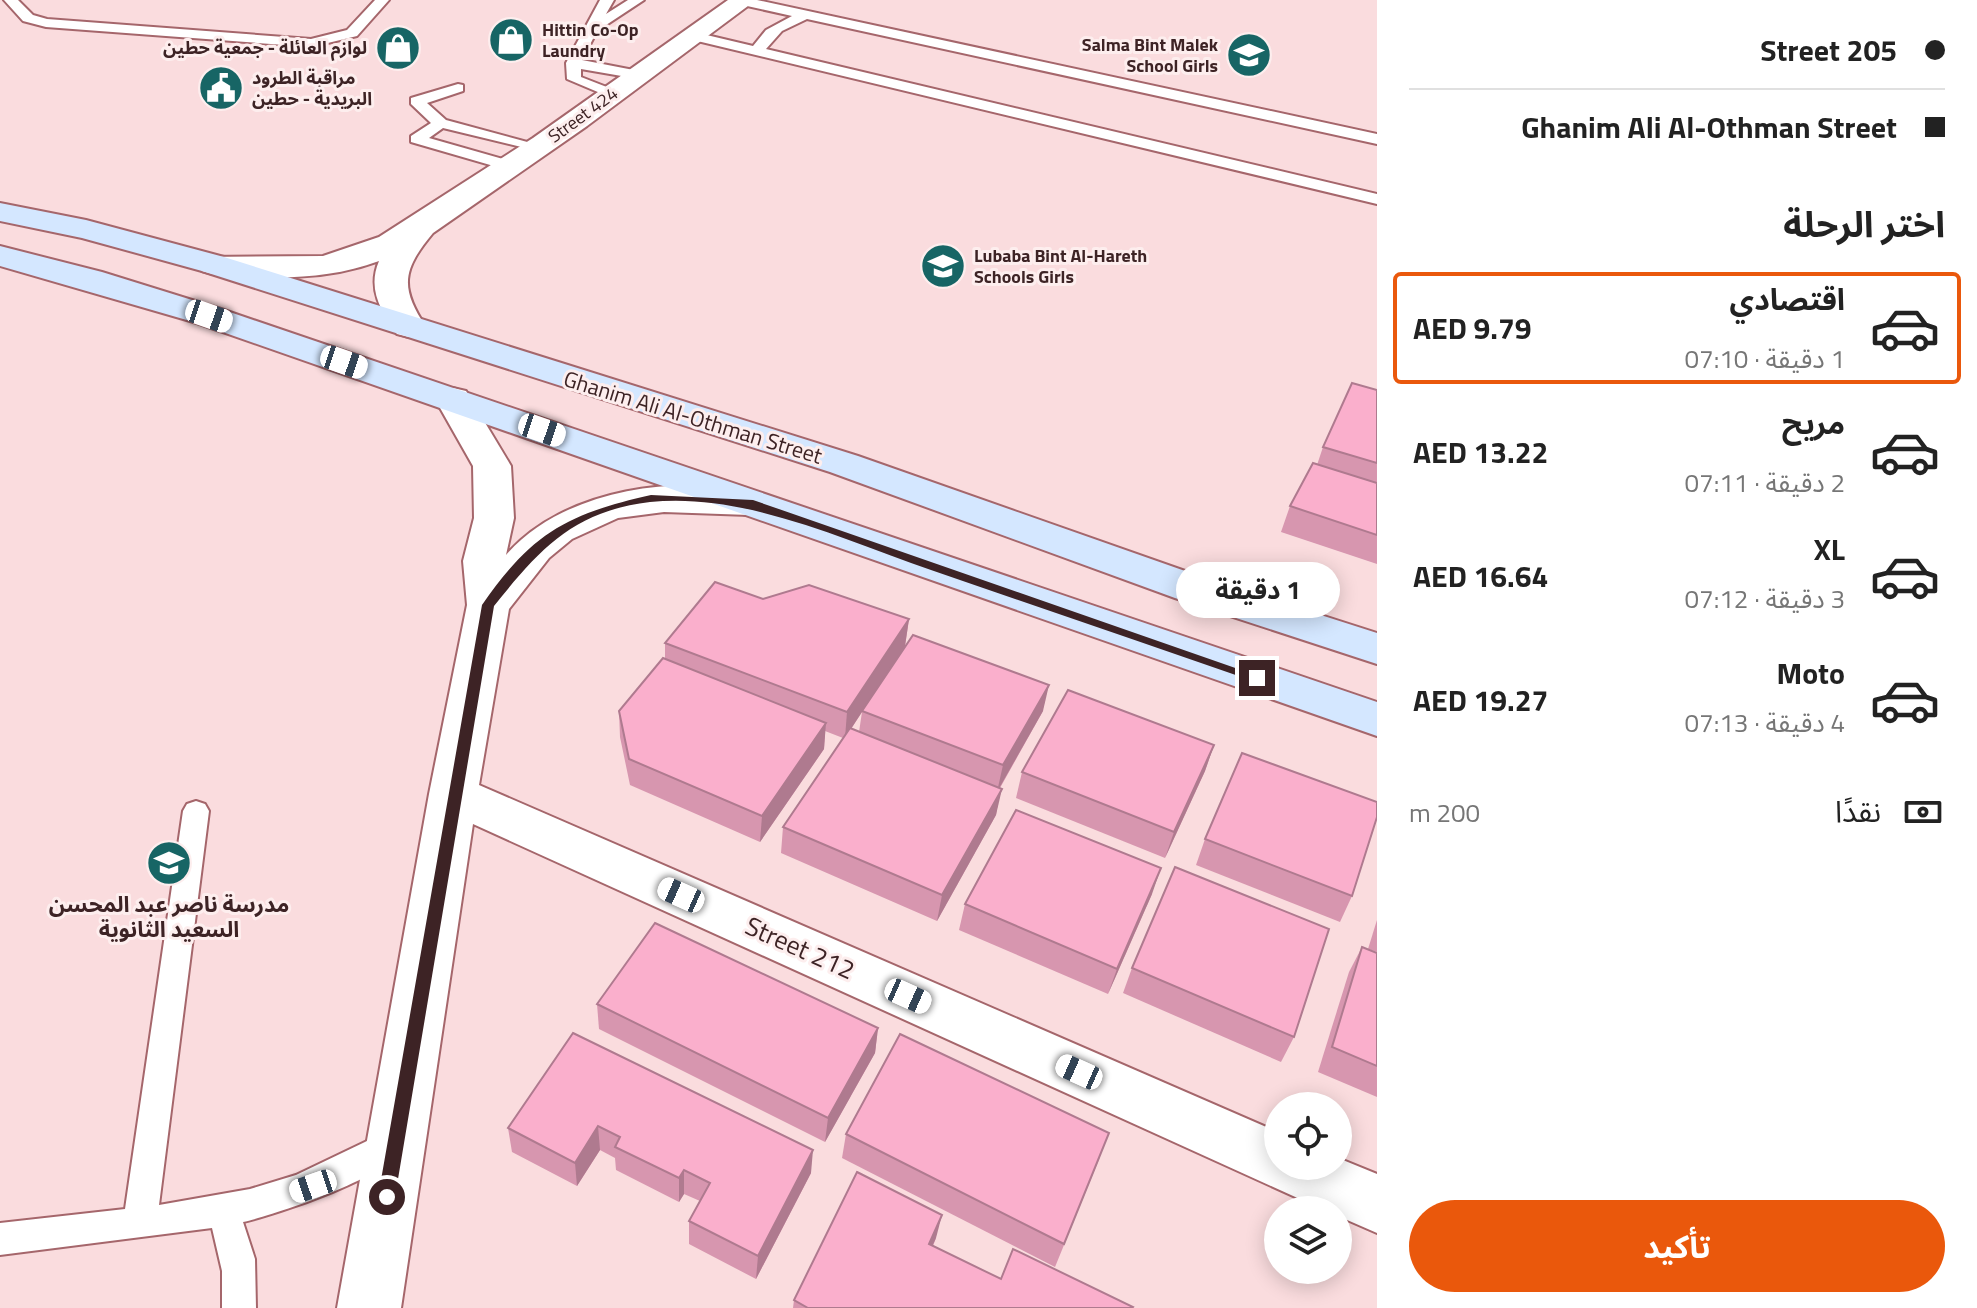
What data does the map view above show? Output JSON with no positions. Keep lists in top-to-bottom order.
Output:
{
  "streets": {
    "street": ["Street 424", "Ghanim Ali Al-Othman Street", "Street 212"]
  },
  "crossings": [
    ["Street 424", "Ghanim Ali Al-Othman Street"]
  ],
  "places": {
    "shop": ["Hittin Co-Op Laundry", "لوازم العائلة - جمعية حطين"],
    "school or university": ["Salma Bint Malek School Girls", "Lubaba Bint Al-Hareth Schools Girls", "مدرسة ناصر عبد المحسن السعيد الثانوية"],
    "public building": ["مراقبة الطرود البريدية - حطين"]
  },
  "page": {
    "banner": ["Street 205", "Ghanim Ali Al-Othman Street"],
    "heading": "اختر الرحلة",
    "list": [
      {
        "name": "اقتصادي",
        "note": "1 دقيقة · 07:10",
        "value": "AED 9.79"
      },
      {
        "name": "مريح",
        "note": "2 دقيقة · 07:11",
        "value": "AED 13.22"
      },
      {
        "name": "XL",
        "note": "3 دقيقة · 07:12",
        "value": "AED 16.64"
      },
      {
        "name": "Moto",
        "note": "4 دقيقة · 07:13",
        "value": "AED 19.27"
      }
    ],
    "bubble": "1 دقيقة",
    "pay": ["نقدًا", "200 m"],
    "buttons": "تأكيد"
  }
}
